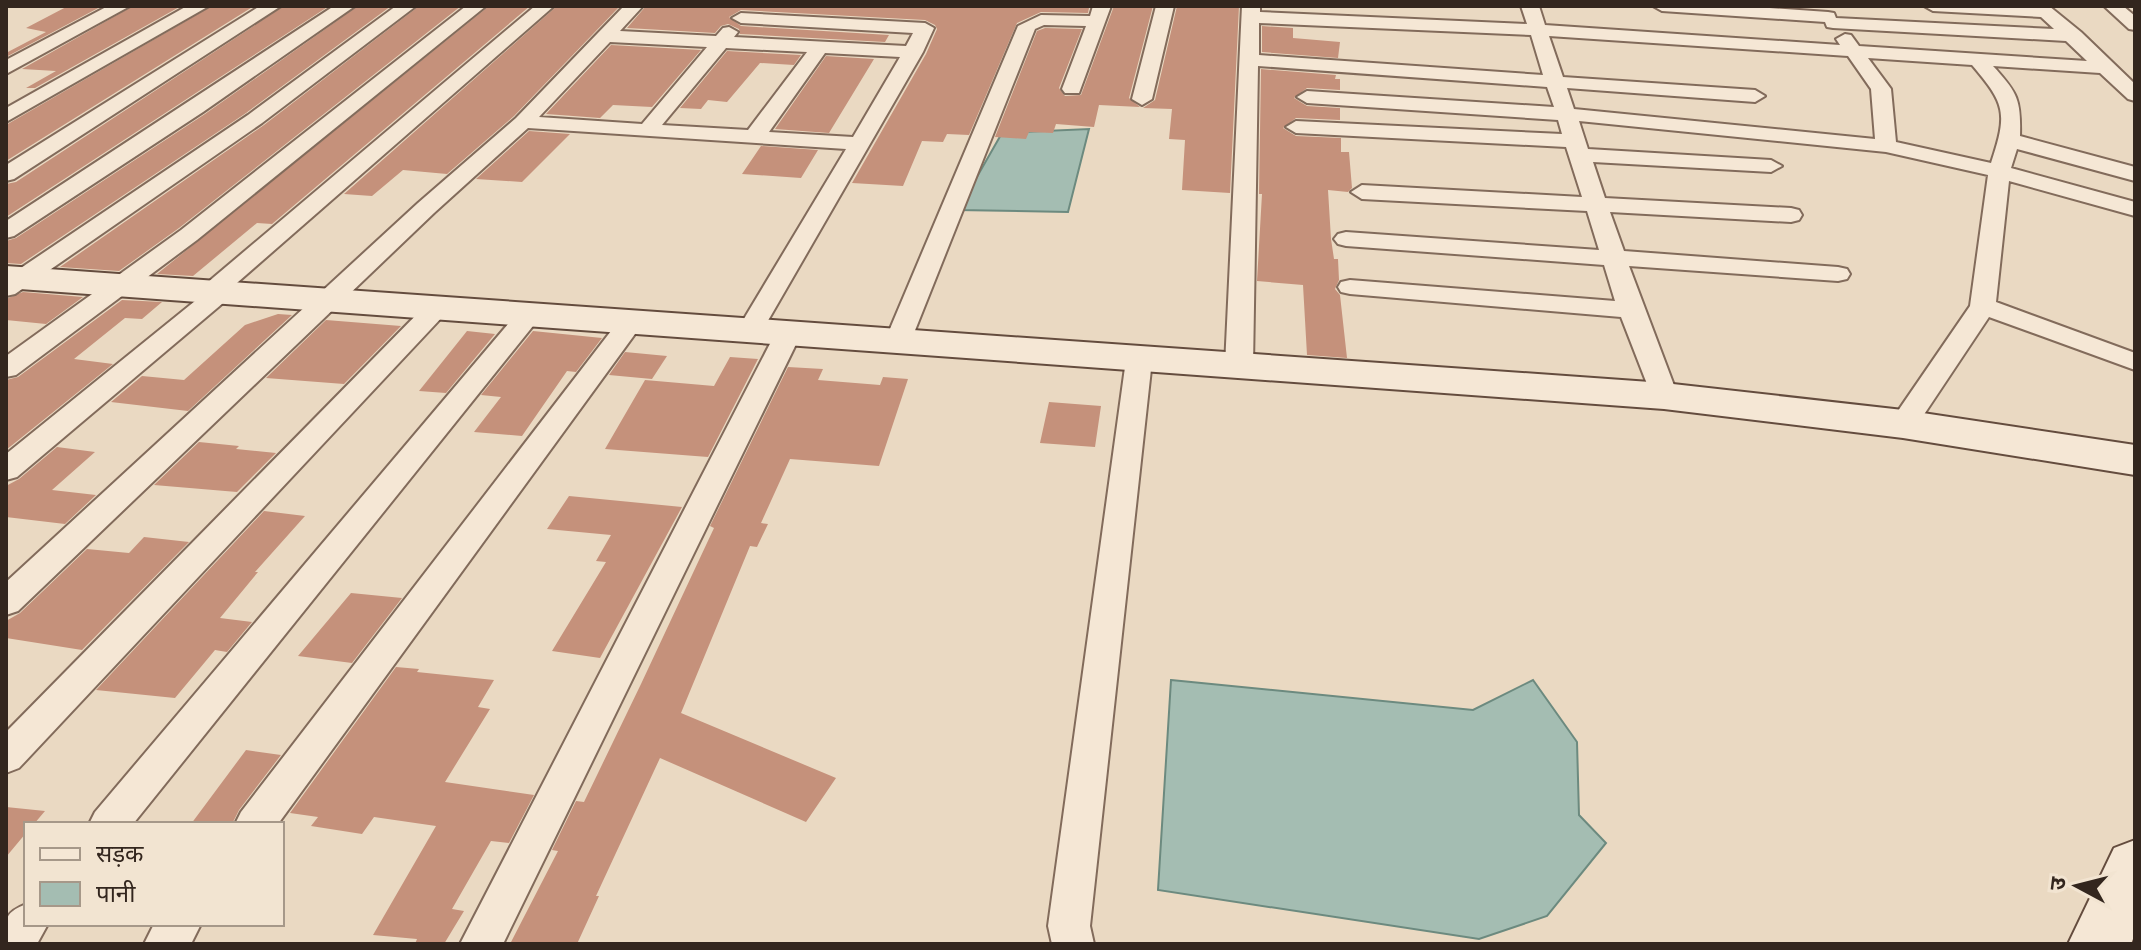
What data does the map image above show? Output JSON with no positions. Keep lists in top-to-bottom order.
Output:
{
  "legend": ["सड़क", "पानी"],
  "north": "left"
}
